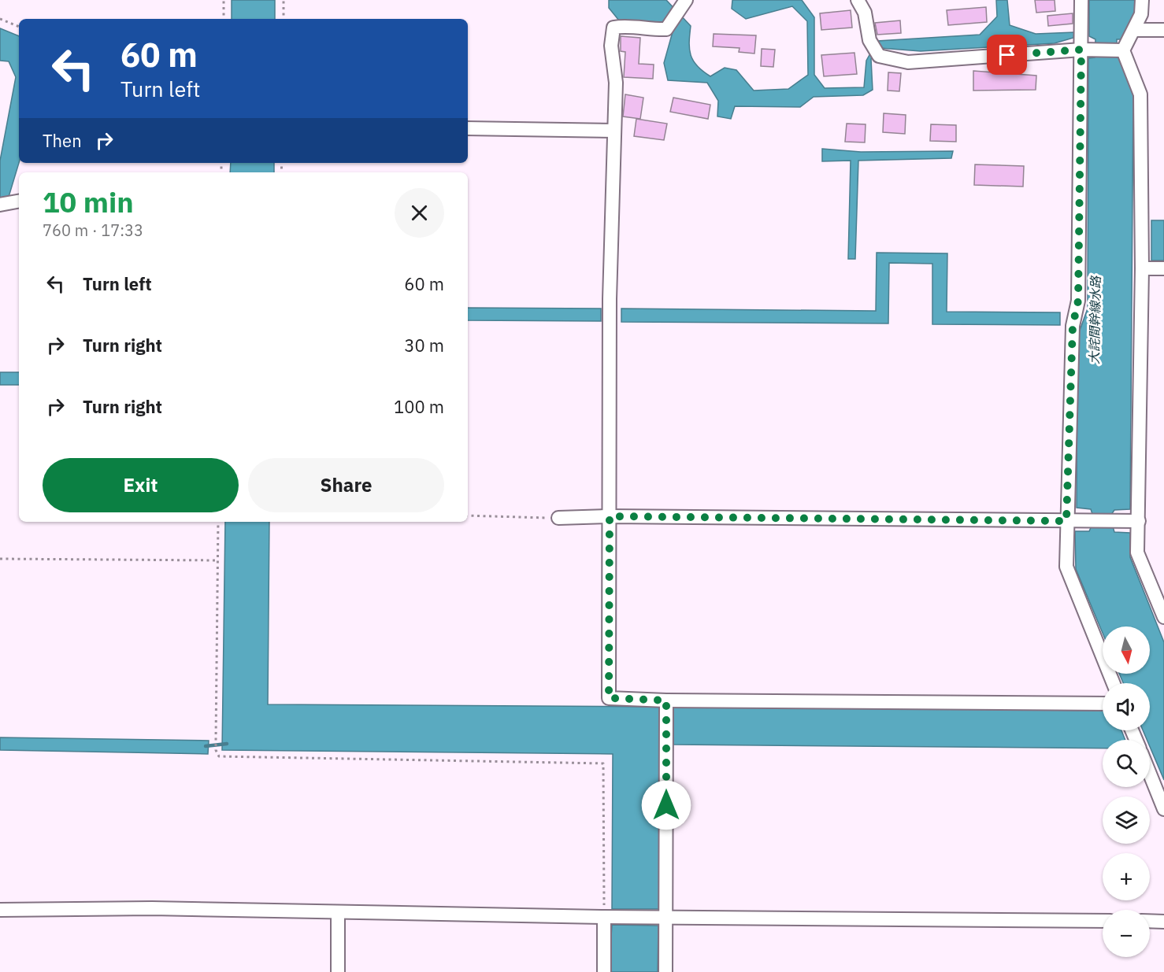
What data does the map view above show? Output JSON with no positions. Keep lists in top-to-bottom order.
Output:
{
  "water": ["大詫間幹線水路"],
  "north": "bottom",
  "page": {
    "turn": ["60 m", "Turn left"],
    "then": "Then",
    "heading": ["10 min", "760 m · 17:33"],
    "list": [
      {
        "name": "Turn left",
        "value": "60 m"
      },
      {
        "name": "Turn right",
        "value": "30 m"
      },
      {
        "name": "Turn right",
        "value": "100 m"
      }
    ],
    "buttons": ["Exit", "Share"],
    "map_buttons": ["+", "−"]
  }
}
